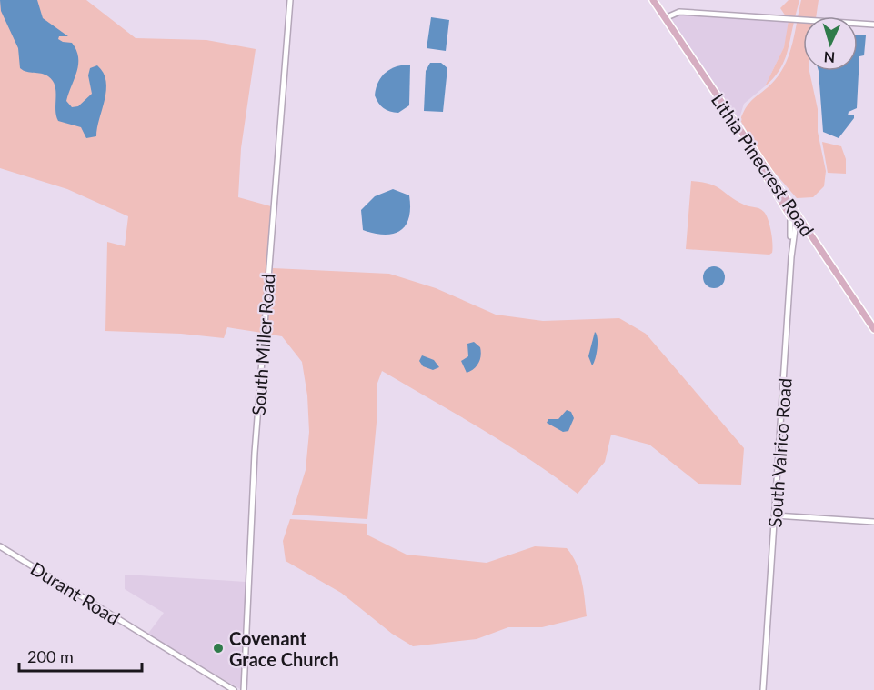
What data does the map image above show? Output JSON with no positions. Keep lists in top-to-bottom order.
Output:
{
  "streets": {
    "main road": ["Lithia Pinecrest Road"],
    "street": ["South Miller Road", "South Valrico Road", "Durant Road"]
  },
  "crossings": [
    ["Lithia Pinecrest Road", "South Valrico Road"]
  ],
  "places": ["Covenant Grace Church"],
  "scale_bar": "200 m",
  "north": "bottom"
}
